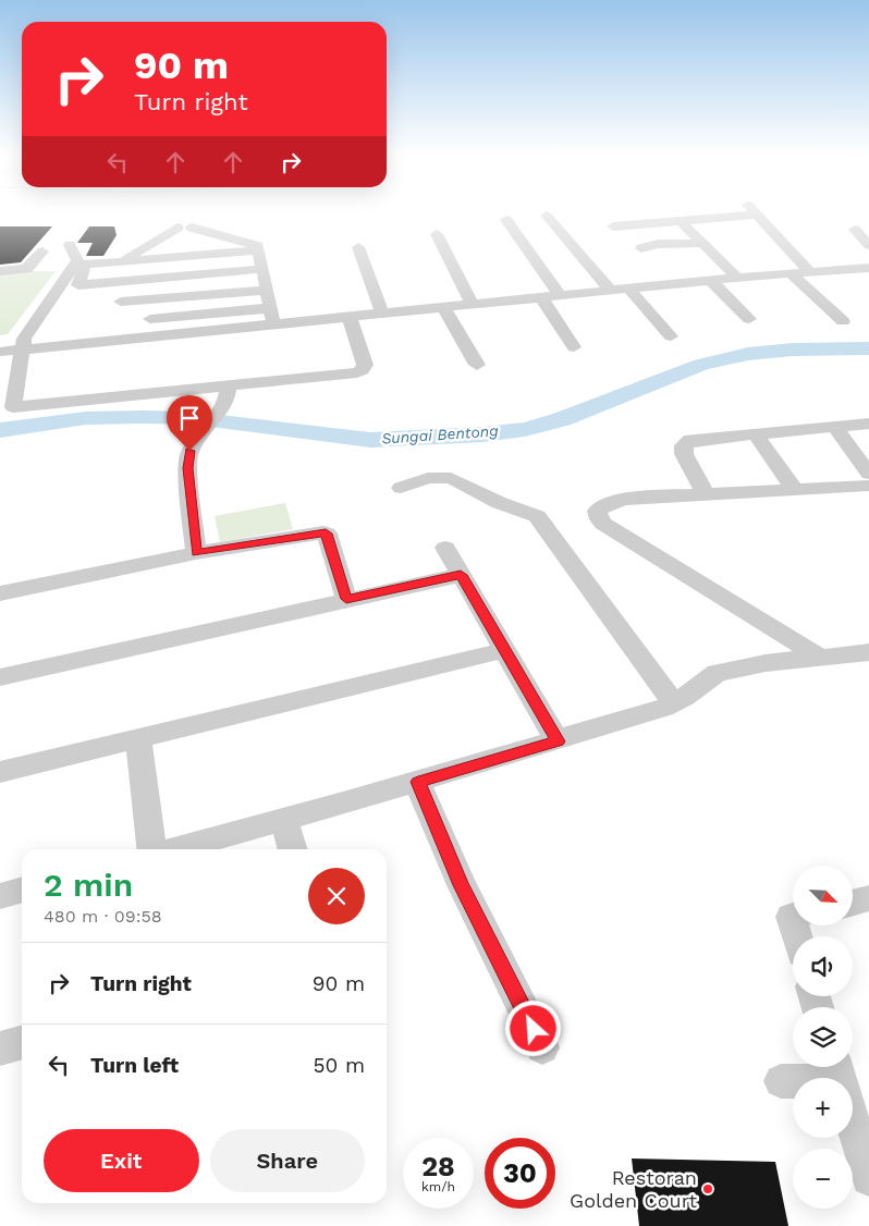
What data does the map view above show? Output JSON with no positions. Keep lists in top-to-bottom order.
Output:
{
  "water": ["Sungai Bentong"],
  "places": ["Restoran Golden Court"],
  "north": "bottom right",
  "page": {
    "turn": ["90 m", "Turn right"],
    "heading": ["2 min", "480 m · 09:58"],
    "map_buttons": ["+", "−"],
    "list": [
      {
        "name": "Turn right",
        "value": "90 m"
      },
      {
        "name": "Turn left",
        "value": "50 m"
      }
    ],
    "buttons": ["Exit", "Share"],
    "speed": "28 km/h",
    "limit": "30"
  }
}
